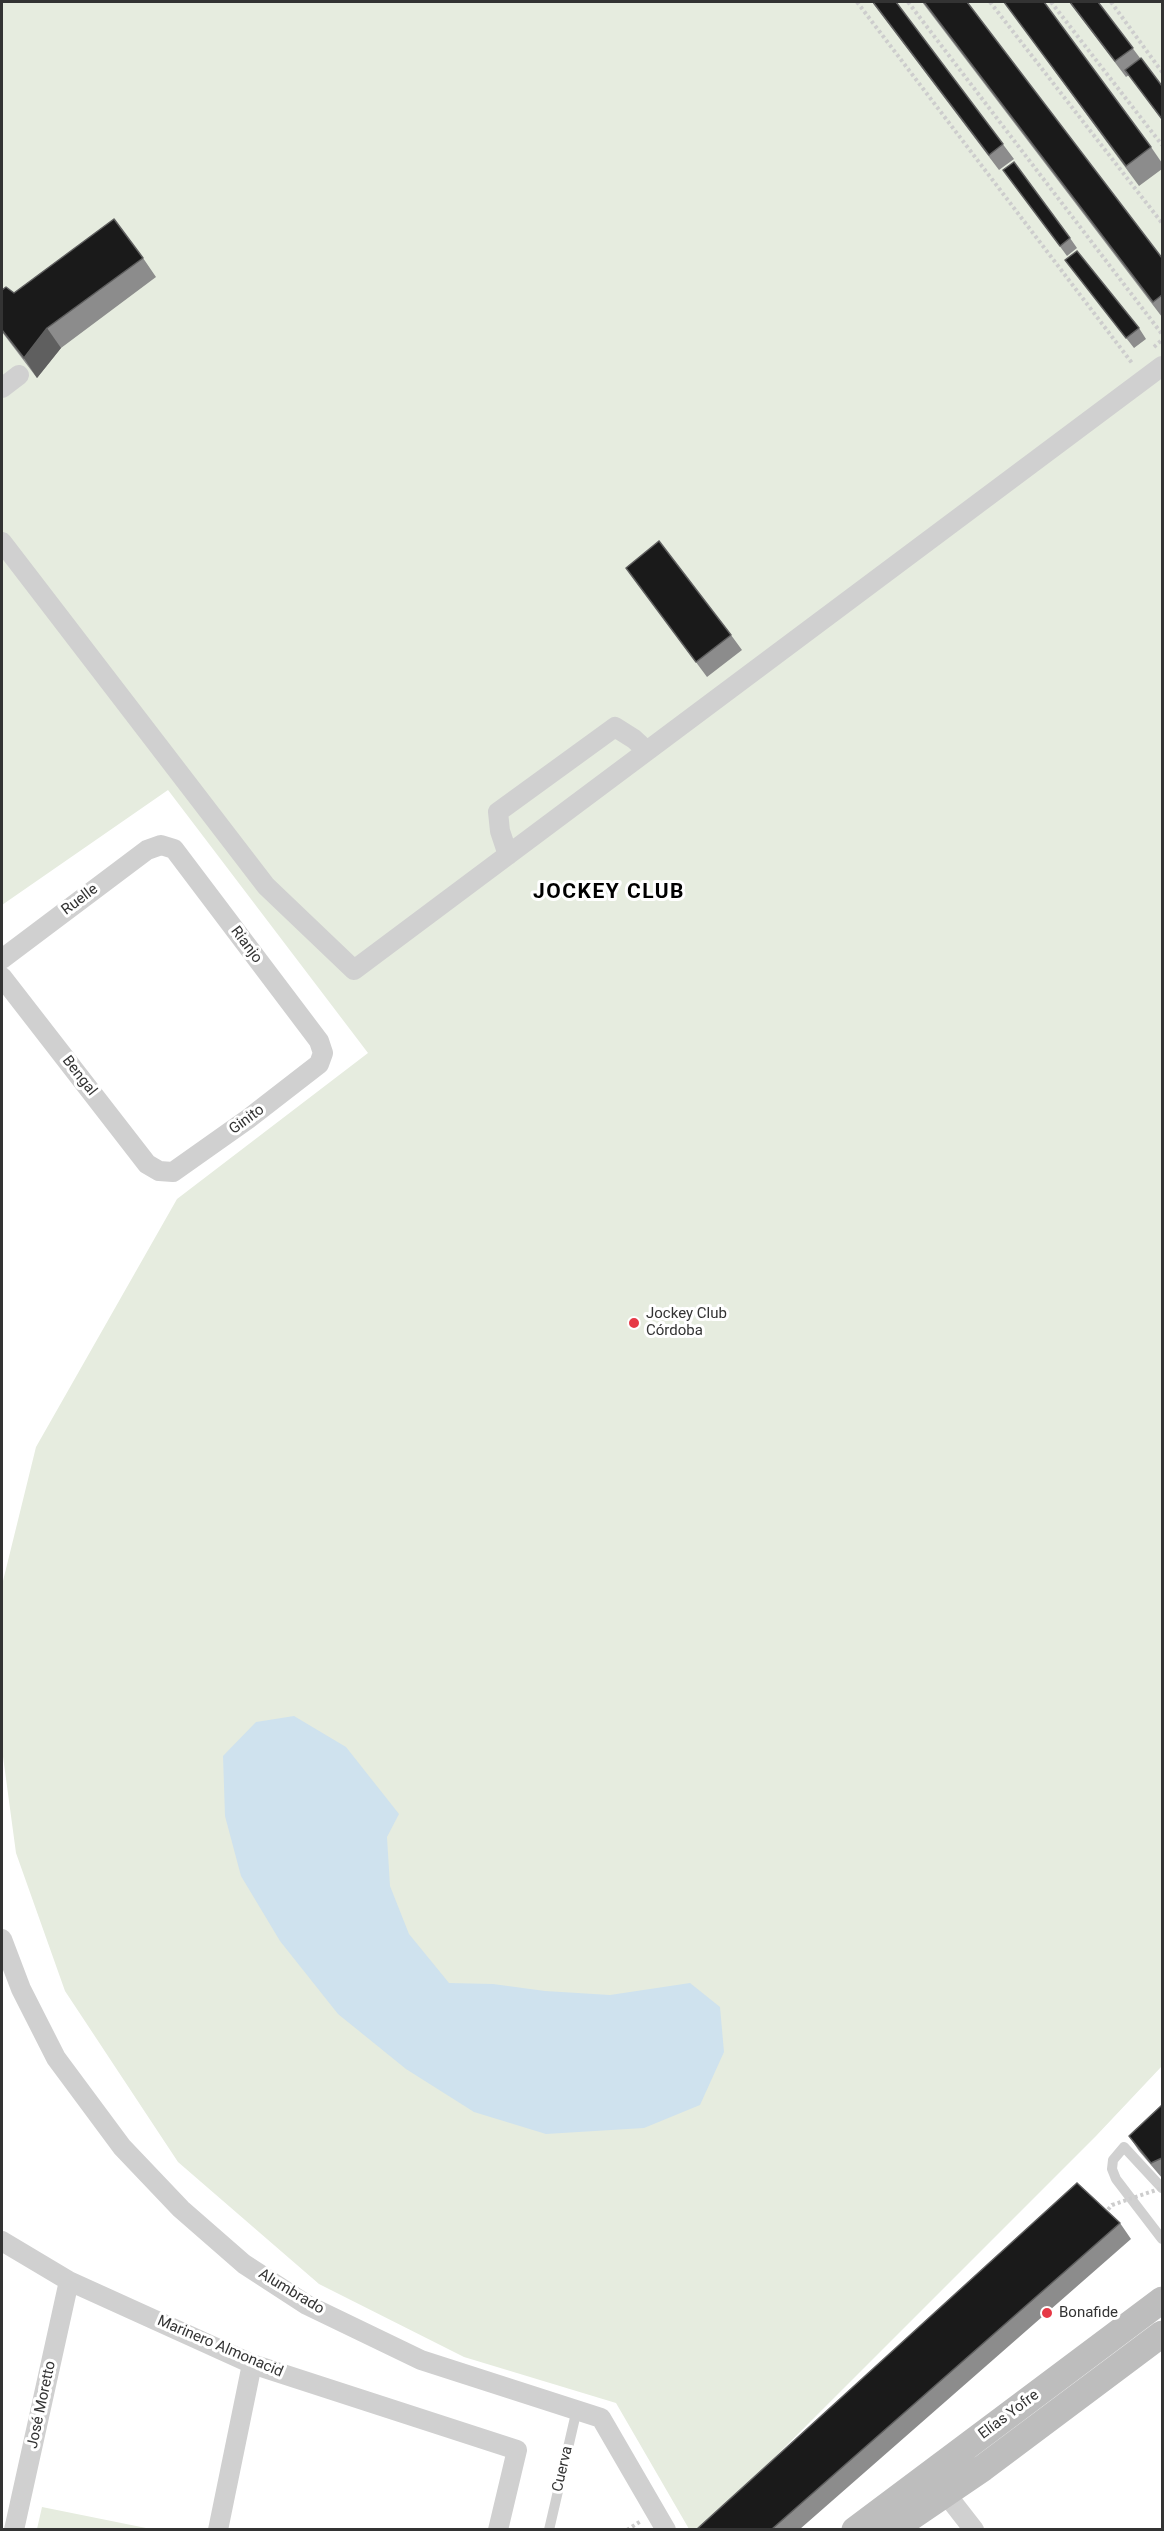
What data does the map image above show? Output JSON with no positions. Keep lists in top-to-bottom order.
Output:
{
  "streets": {
    "main road": ["Elías Yofre"],
    "street": [
      "Ruelle",
      "Rianjo",
      "Bengal",
      "Ginito",
      "Alumbrado",
      "Marinero Almonacid",
      "José Moretto"
    ],
    "lane": ["Cuerva"]
  },
  "crossings": [
    ["Ruelle", "Rianjo"],
    ["Rianjo", "Ginito"],
    ["Bengal", "Ginito"],
    ["Alumbrado", "Cuerva"],
    ["Marinero Almonacid", "José Moretto"]
  ],
  "districts": ["JOCKEY CLUB"],
  "places": ["Jockey Club Córdoba", "Bonafide"]
}
